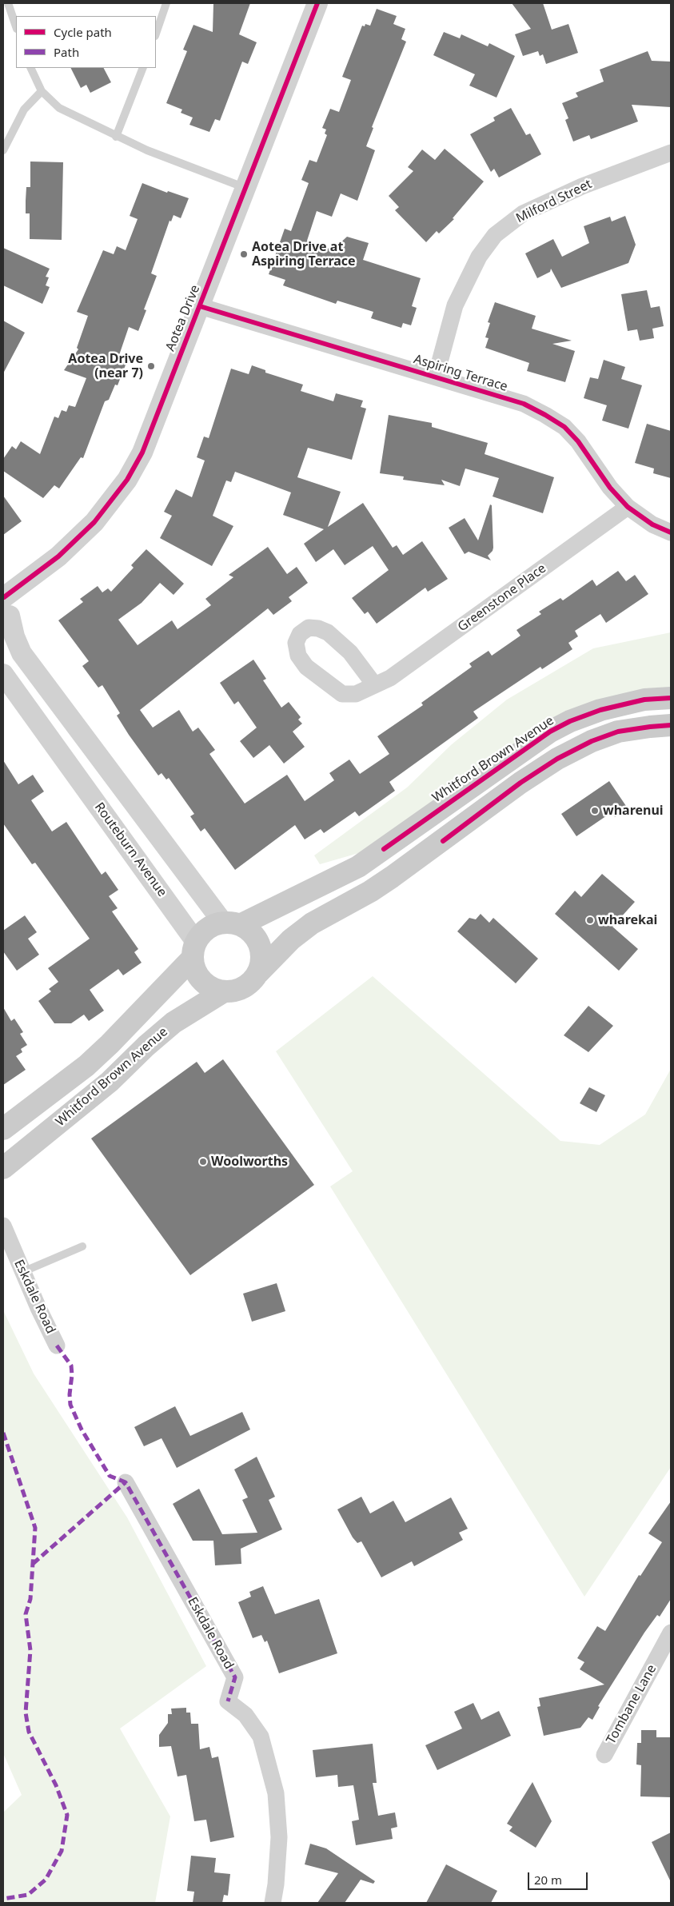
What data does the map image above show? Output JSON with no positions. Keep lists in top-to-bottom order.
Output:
{
  "streets": {
    "main road": ["Whitford Brown Avenue"],
    "street": [
      "Milford Street",
      "Aotea Drive",
      "Aspiring Terrace",
      "Greenstone Place",
      "Routeburn Avenue",
      "Eskdale Road",
      "Tombane Lane"
    ]
  },
  "crossings": [
    ["Milford Street", "Aspiring Terrace"],
    ["Aotea Drive", "Aspiring Terrace"],
    ["Aspiring Terrace", "Greenstone Place"],
    ["Whitford Brown Avenue", "Routeburn Avenue"]
  ],
  "places": [
    "Aotea Drive at Aspiring Terrace",
    "Aotea Drive (near 7)",
    "wharenui",
    "wharekai",
    "Woolworths"
  ],
  "legend": ["Cycle path", "Path"],
  "scale_bar": "20 m"
}
